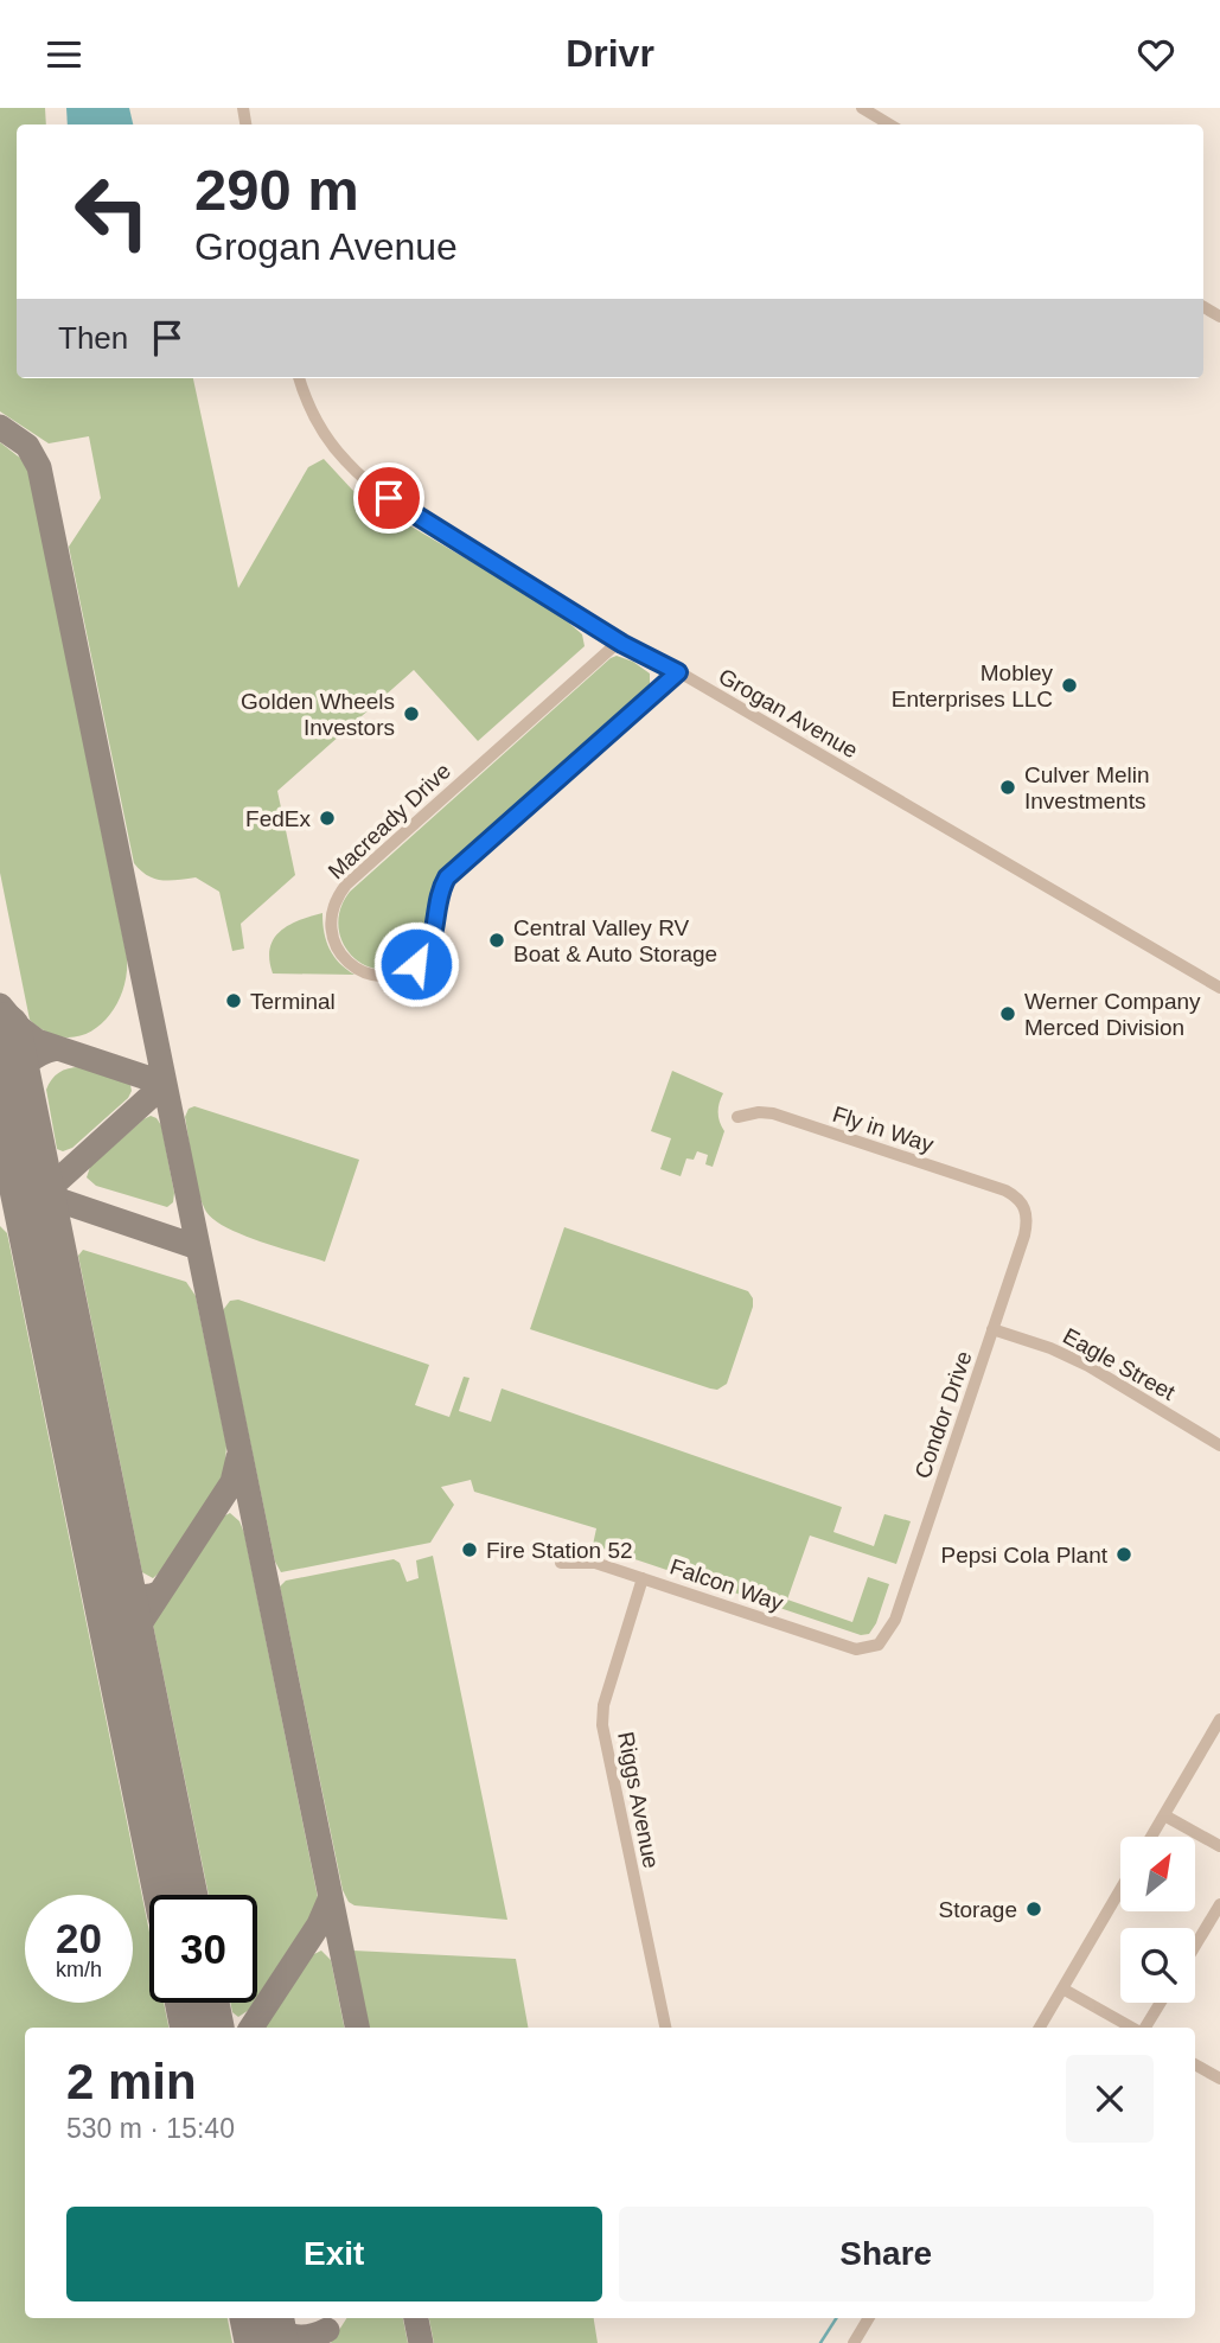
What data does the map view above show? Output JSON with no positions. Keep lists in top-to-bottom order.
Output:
{
  "streets": {
    "street": [
      "Grogan Avenue",
      "Macready Drive",
      "Fly in Way",
      "Eagle Street",
      "Condor Drive",
      "Falcon Way",
      "Riggs Avenue"
    ]
  },
  "crossings": [
    ["Grogan Avenue", "Macready Drive"],
    ["Fly in Way", "Condor Drive"],
    ["Eagle Street", "Condor Drive"],
    ["Condor Drive", "Falcon Way"],
    ["Falcon Way", "Riggs Avenue"]
  ],
  "places": [
    "Mobley Enterprises LLC",
    "Golden Wheels Investors",
    "Culver Melin Investments",
    "FedEx",
    "Central Valley RV Boat & Auto Storage",
    "Terminal",
    "Werner Company Merced Division",
    "Fire Station 52",
    "Pepsi Cola Plant",
    "Storage"
  ],
  "north": "top right",
  "page": {
    "header": "Drivr",
    "turn": ["290 m", "Grogan Avenue"],
    "then": "Then",
    "speed": "20 km/h",
    "limit": "30",
    "heading": ["2 min", "530 m · 15:40"],
    "buttons": ["Exit", "Share"]
  }
}
